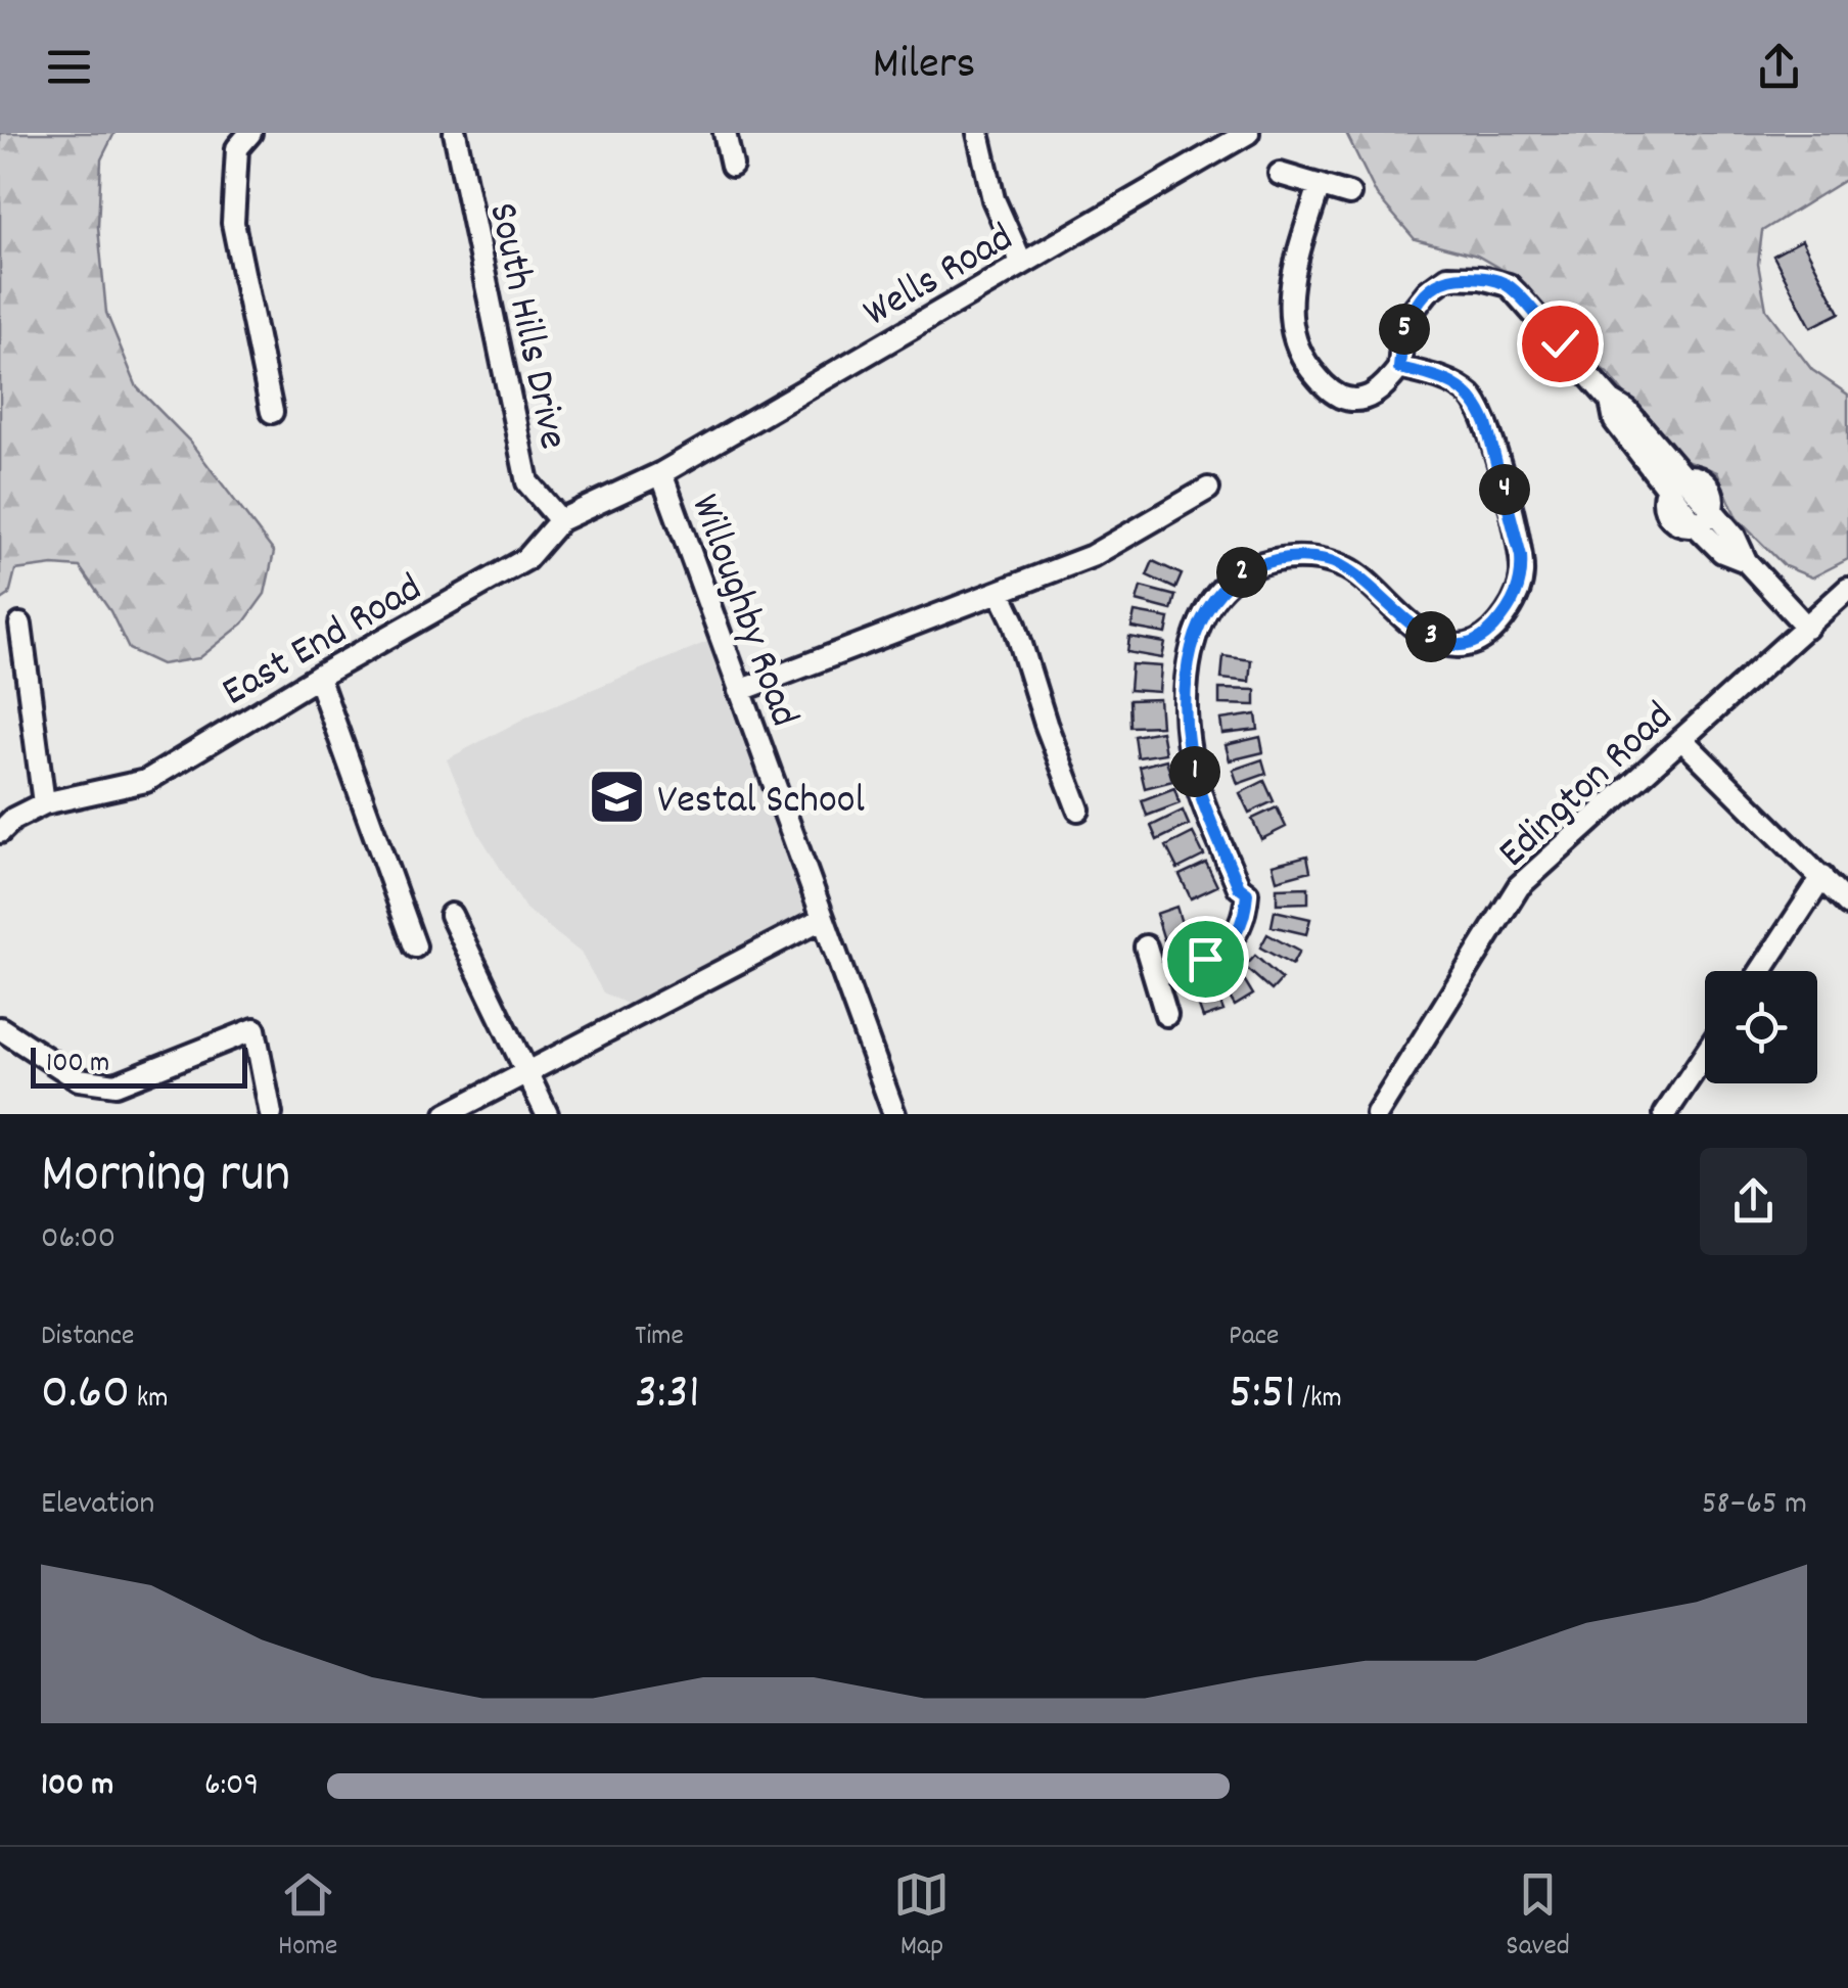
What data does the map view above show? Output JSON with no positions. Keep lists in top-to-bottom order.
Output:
{
  "streets": {
    "street": [
      "Wells Road",
      "South Hills Drive",
      "Willoughby Road",
      "East End Road",
      "Edington Road"
    ]
  },
  "crossings": [
    ["Wells Road", "Willoughby Road"],
    ["Wells Road", "East End Road"],
    ["South Hills Drive", "East End Road"],
    ["Willoughby Road", "East End Road"]
  ],
  "places": {
    "school or university": ["Vestal School"]
  },
  "scale_bar": "100 m",
  "page": {
    "header": "Milers",
    "pins": [
      "5",
      "4",
      "2",
      "3",
      "1"
    ],
    "scale": "100 m",
    "heading": ["Morning run", "06:00"],
    "stats": [
      ["Distance", "0.60 km"],
      ["Time", "3:31"],
      ["Pace", "5:51 /km"]
    ],
    "chart": ["Elevation", "58–65 m"],
    "list": [
      {
        "name": "100 m",
        "note": "6:09"
      }
    ],
    "tabs": ["Home", "Map", "Saved"]
  }
}
